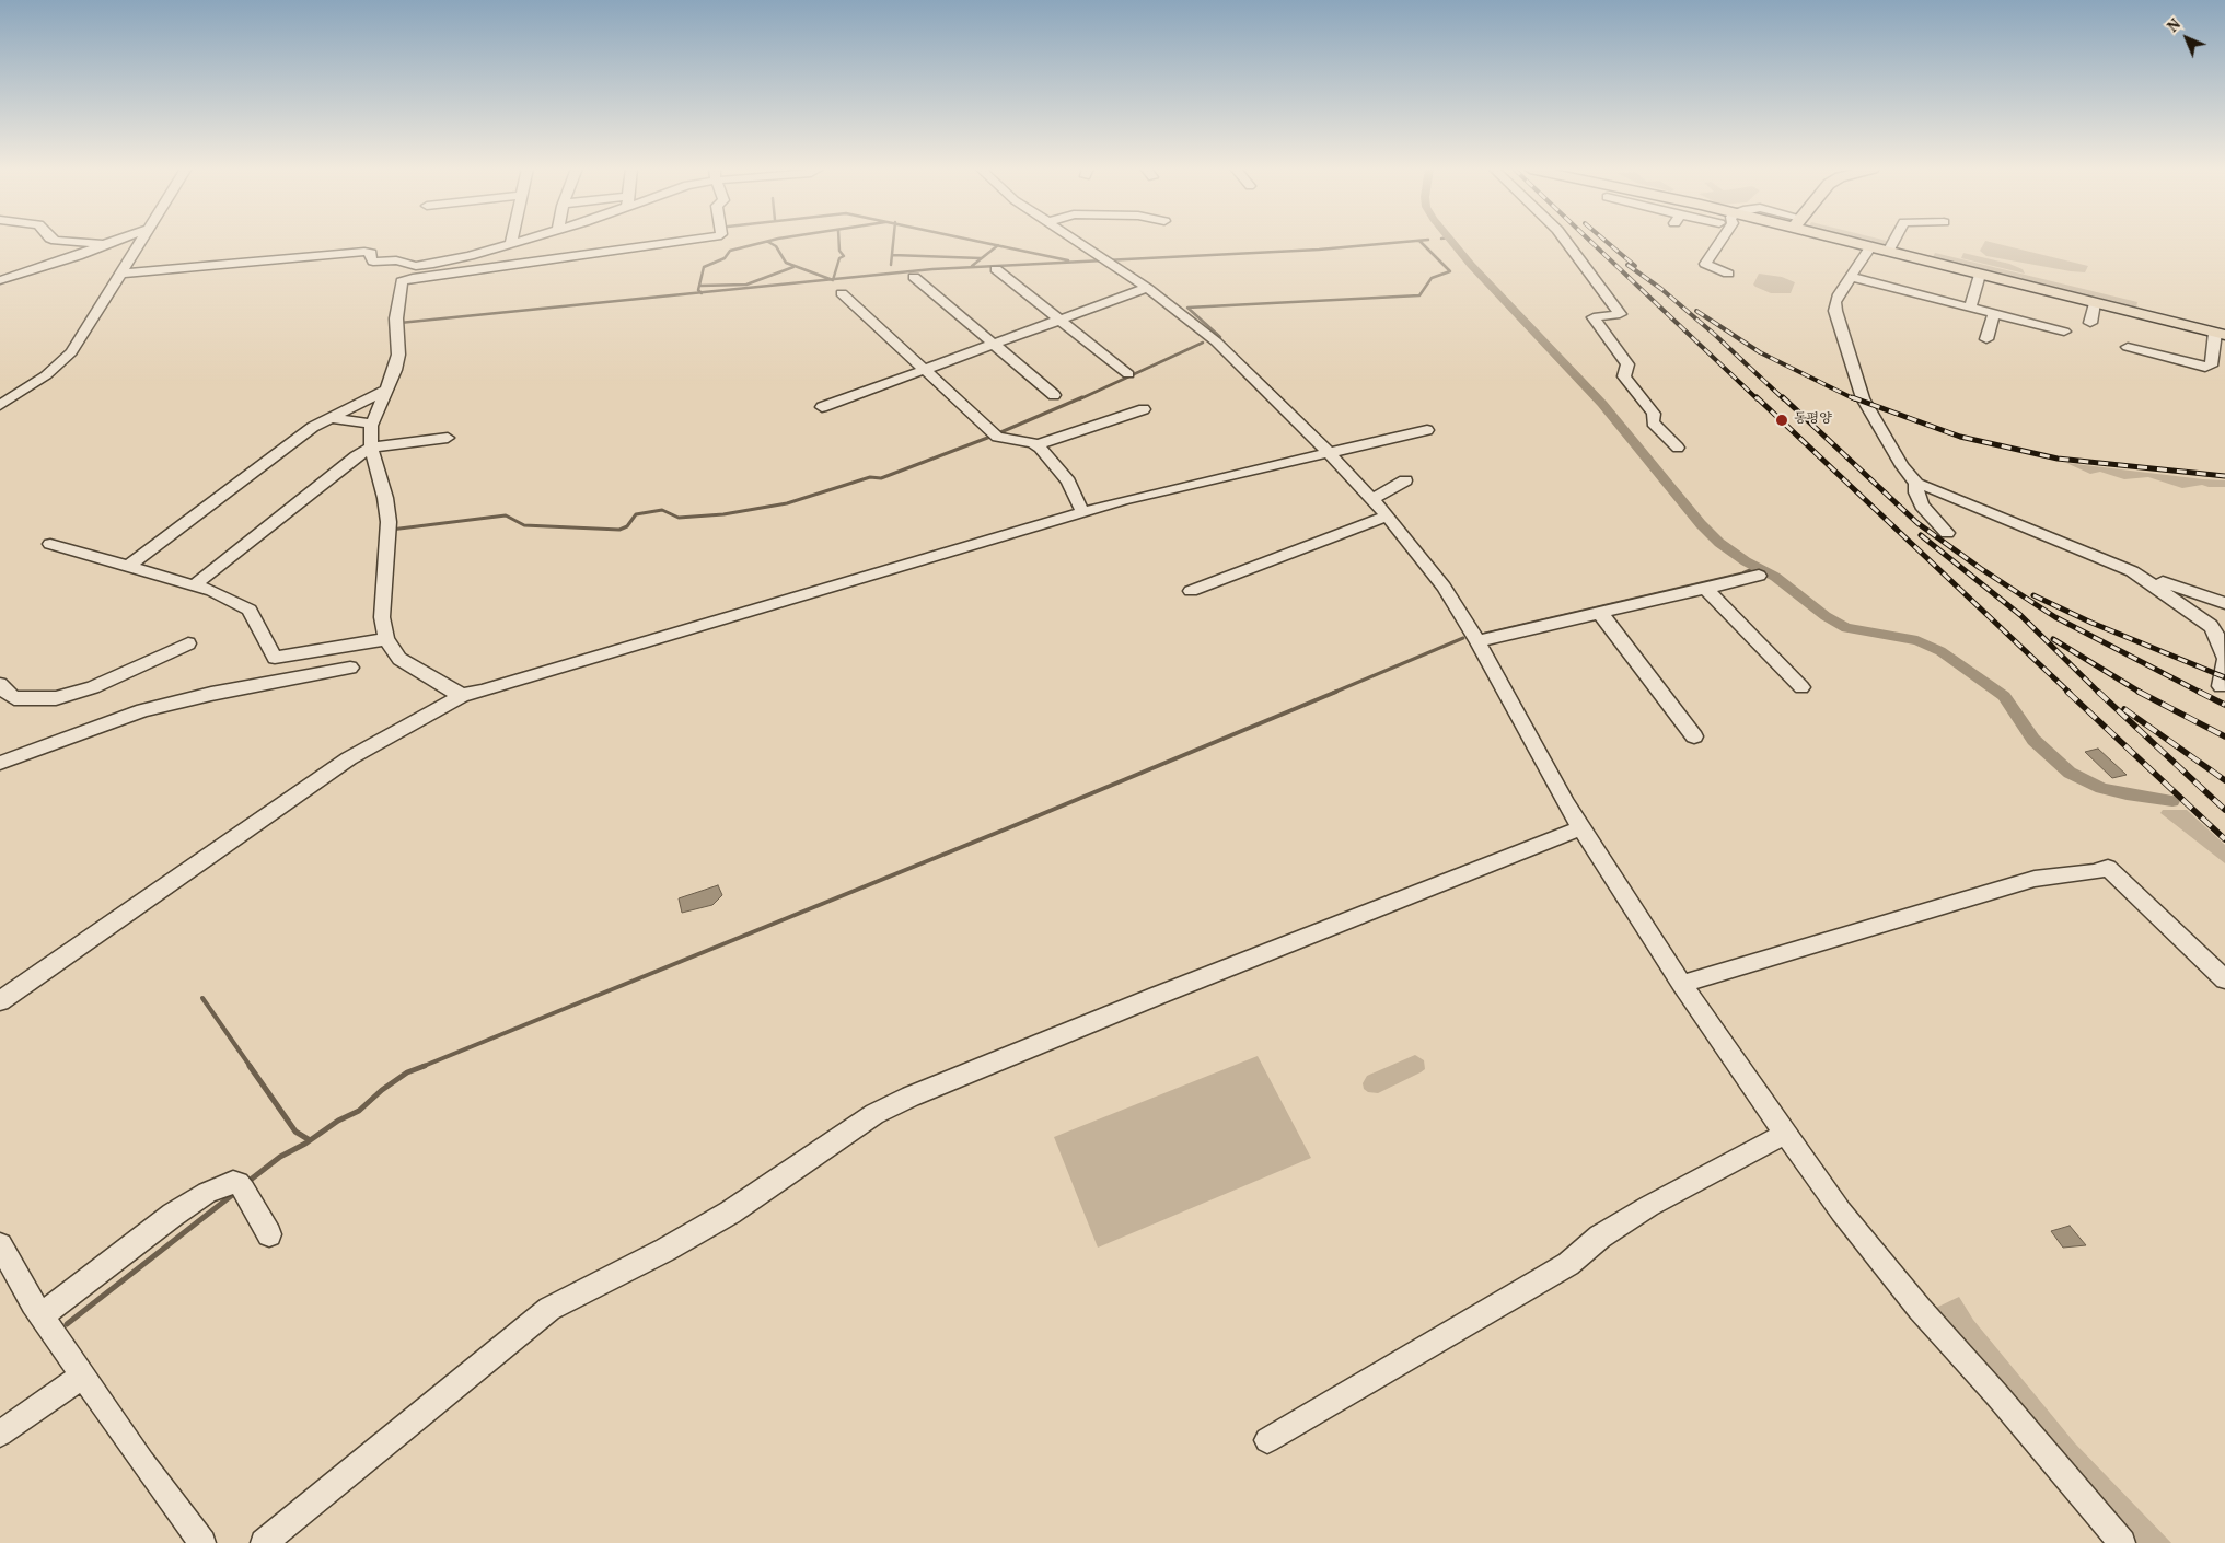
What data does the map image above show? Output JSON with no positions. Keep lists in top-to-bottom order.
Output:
{
  "places": ["동평양"],
  "north": "top left"
}
